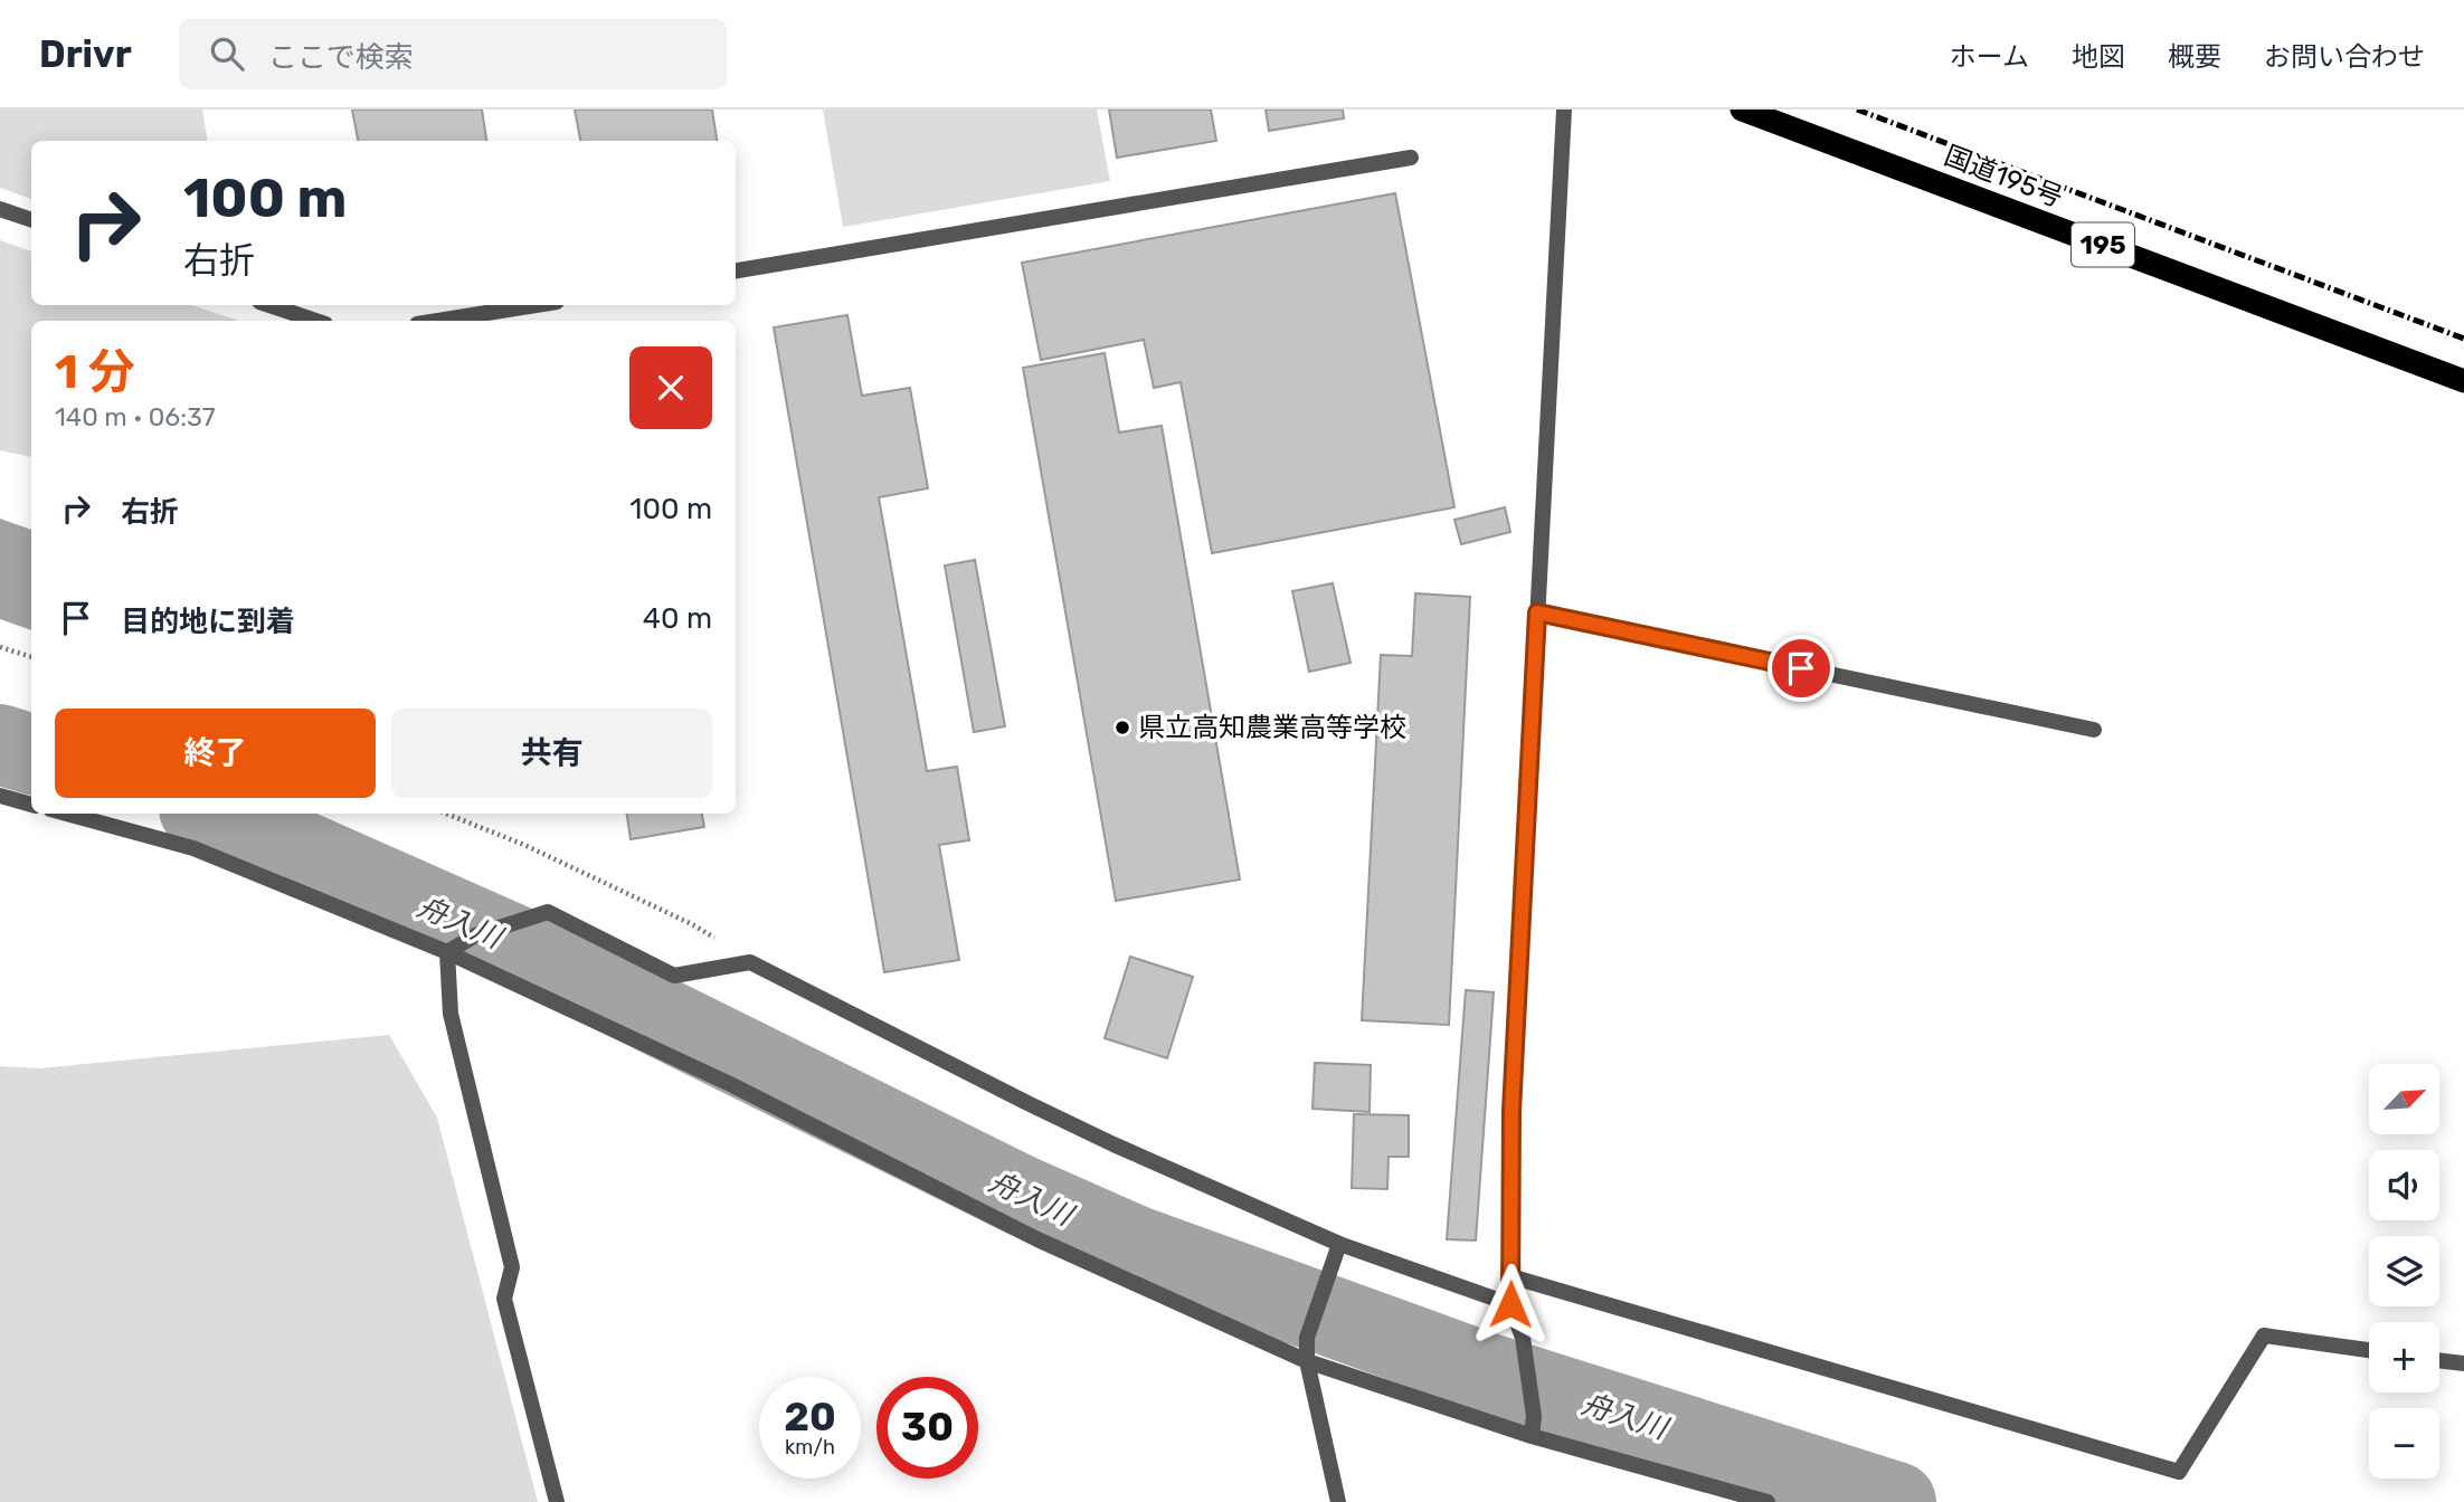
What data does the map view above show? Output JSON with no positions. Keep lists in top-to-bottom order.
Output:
{
  "streets": {
    "highway": ["国道195号", "195"]
  },
  "water": ["舟入川"],
  "places": ["県立高知農業高等学校"],
  "north": "top right",
  "page": {
    "header": "Drivr",
    "search": "ここで検索",
    "nav": [
      "ホーム",
      "地図",
      "概要",
      "お問い合わせ"
    ],
    "turn": ["100 m", "右折"],
    "heading": ["1 分", "140 m · 06:37"],
    "list": [
      {
        "name": "右折",
        "value": "100 m"
      },
      {
        "name": "目的地に到着",
        "value": "40 m"
      }
    ],
    "buttons": ["終了", "共有"],
    "map_buttons": ["+", "−"],
    "speed": "20 km/h",
    "limit": "30"
  }
}
